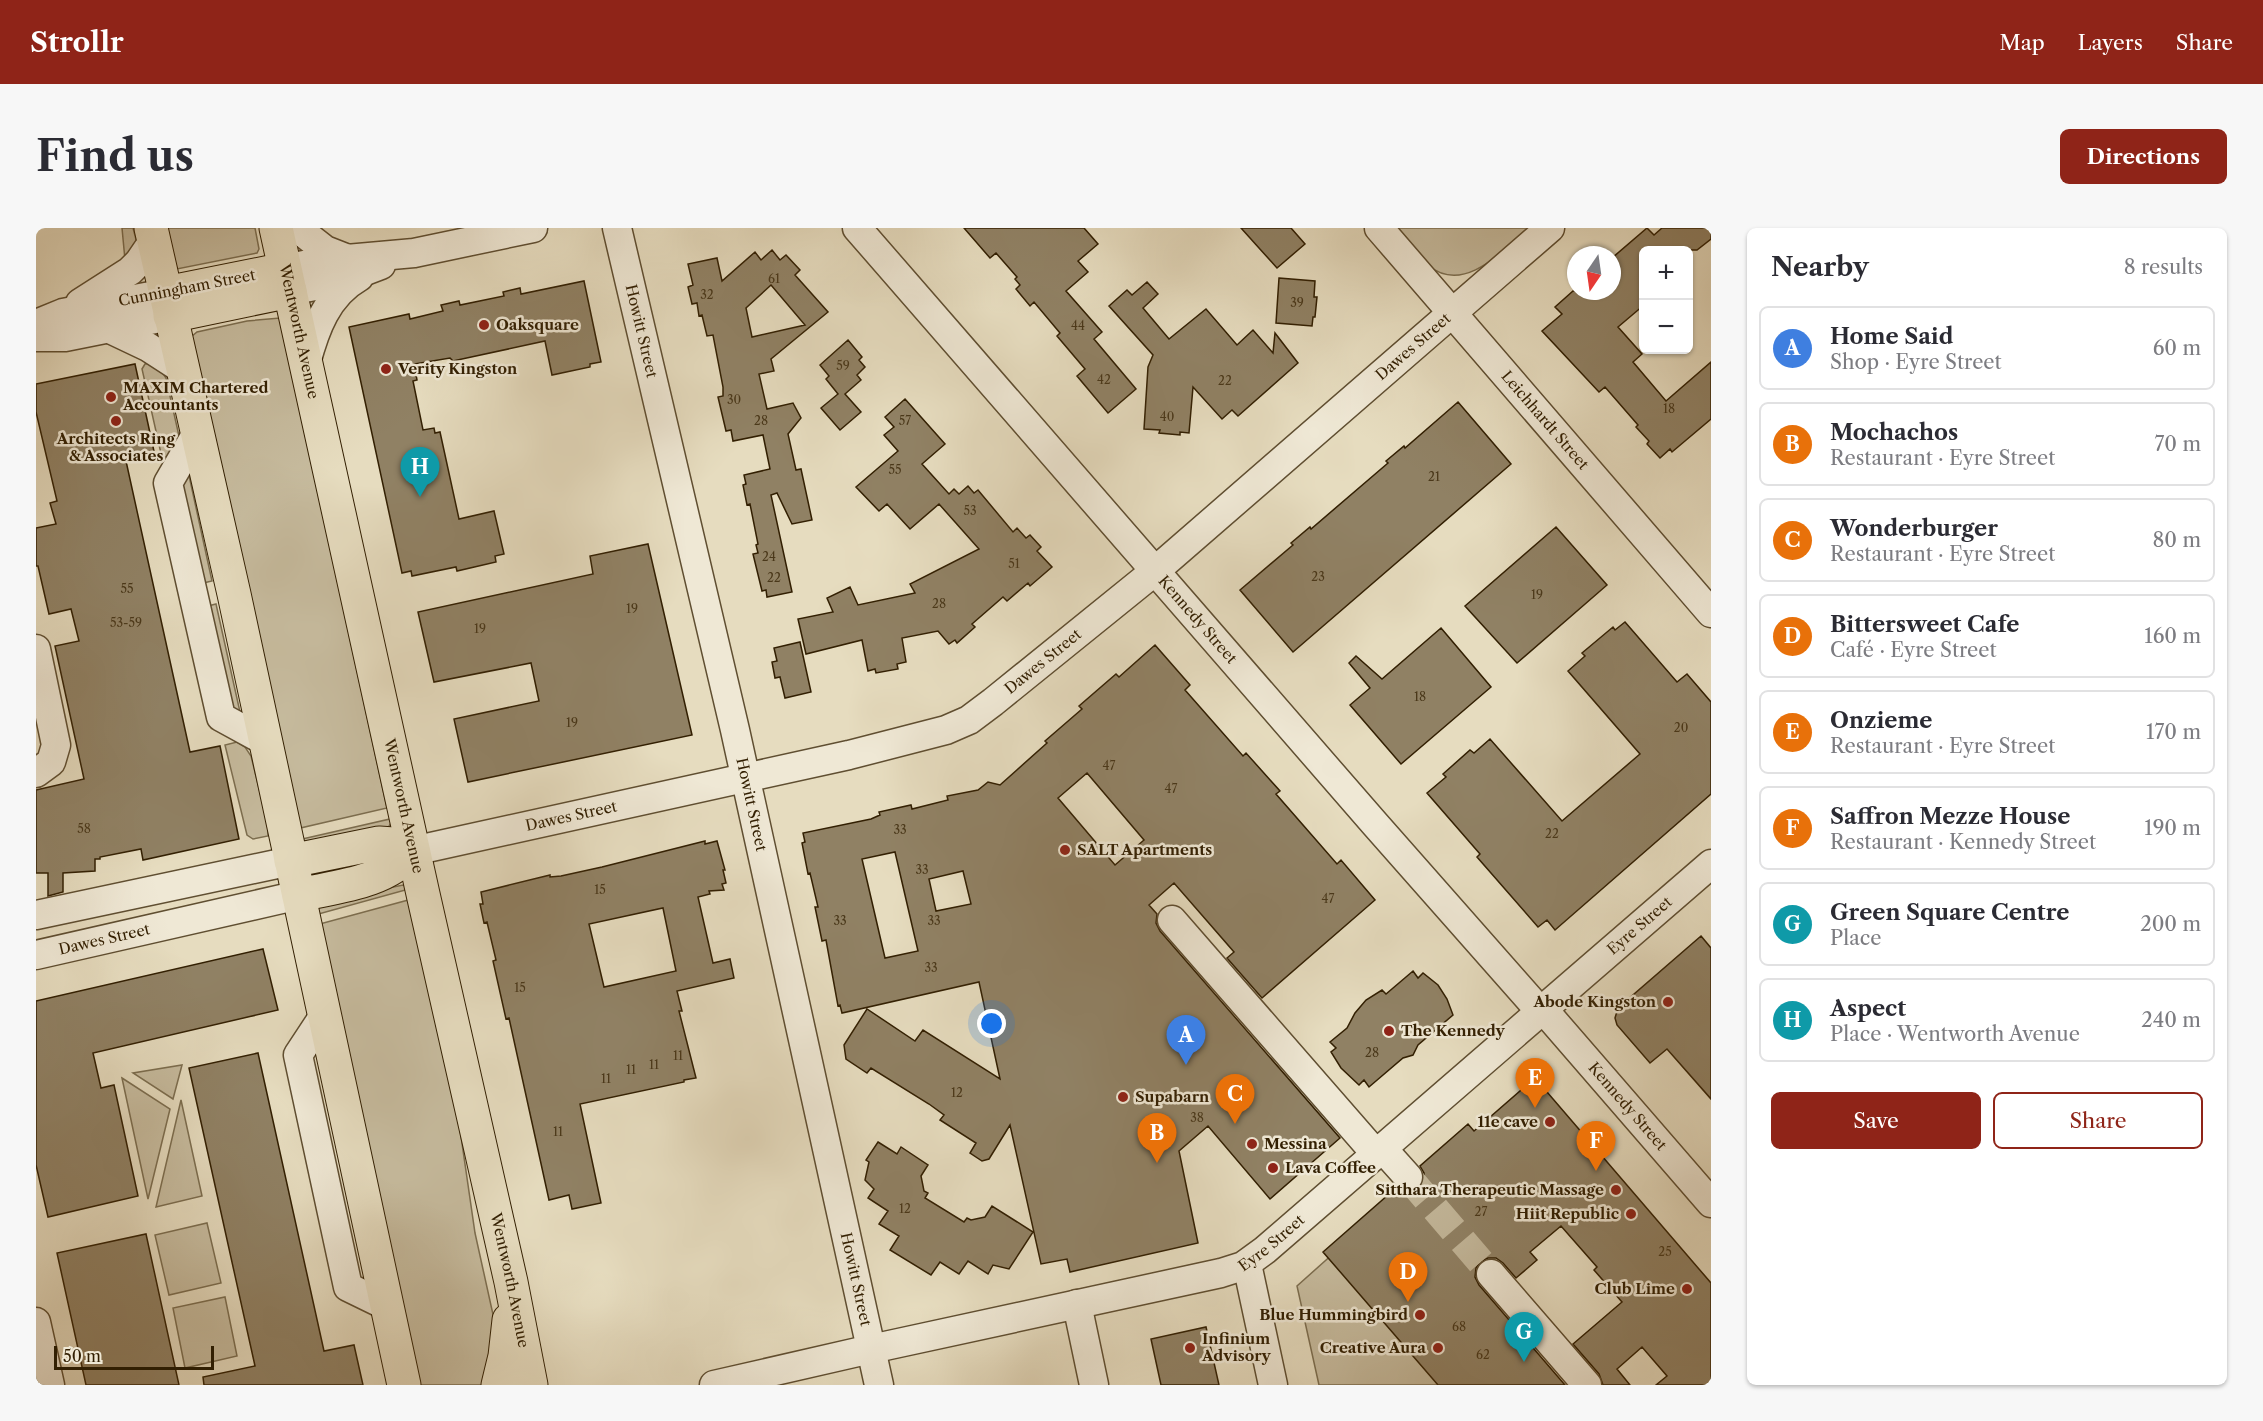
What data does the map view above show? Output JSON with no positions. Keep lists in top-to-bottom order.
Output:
{
  "streets": {
    "main road": ["Cunningham Street", "Wentworth Avenue"],
    "street": [
      "Howitt Street",
      "Dawes Street",
      "Leichhardt Street",
      "Kennedy Street",
      "Eyre Street"
    ]
  },
  "crossings": [
    ["Cunningham Street", "Wentworth Avenue"],
    ["Wentworth Avenue", "Dawes Street"],
    ["Howitt Street", "Dawes Street"],
    ["Howitt Street", "Eyre Street"],
    ["Dawes Street", "Leichhardt Street"],
    ["Dawes Street", "Kennedy Street"],
    ["Kennedy Street", "Eyre Street"]
  ],
  "places": [
    "Oaksquare",
    "Verity Kingston",
    "MAXIM Chartered Accountants",
    "Architects Ring & Associates",
    "SALT Apartments",
    "Abode Kingston",
    "The Kennedy",
    "Supabarn",
    "11e cave",
    "Messina",
    "Lava Coffee",
    "Sitthara Therapeutic Massage",
    "Hiit Republic",
    "Club Lime",
    "Blue Hummingbird",
    "Infinium Advisory",
    "Creative Aura"
  ],
  "house_numbers": [
    "61",
    "32",
    "39",
    "44",
    "59",
    "42",
    "22",
    "30",
    "18",
    "40",
    "28",
    "57",
    "55",
    "21",
    "53",
    "24",
    "51",
    "23",
    "22",
    "55",
    "19",
    "28",
    "19",
    "53-59",
    "19",
    "18",
    "19",
    "20",
    "47",
    "47",
    "58",
    "33",
    "22",
    "33",
    "15",
    "47",
    "33",
    "33",
    "33",
    "15",
    "28",
    "11",
    "11",
    "11",
    "11",
    "12",
    "38",
    "11",
    "12",
    "27",
    "25",
    "68",
    "62"
  ],
  "scale_bar": "50 m",
  "north": "bottom",
  "page": {
    "header": "Strollr",
    "nav": ["Map", "Layers", "Share"],
    "buttons": [
      "Directions",
      ["Save", "Share"]
    ],
    "title": "Find us",
    "heading": ["Nearby", "8 results"],
    "map_buttons": ["+", "−"],
    "list": [
      {
        "mark": "A",
        "name": "Home Said",
        "note": "Shop · Eyre Street",
        "value": "60 m"
      },
      {
        "mark": "B",
        "name": "Mochachos",
        "note": "Restaurant · Eyre Street",
        "value": "70 m"
      },
      {
        "mark": "C",
        "name": "Wonderburger",
        "note": "Restaurant · Eyre Street",
        "value": "80 m"
      },
      {
        "mark": "D",
        "name": "Bittersweet Cafe",
        "note": "Café · Eyre Street",
        "value": "160 m"
      },
      {
        "mark": "E",
        "name": "Onzieme",
        "note": "Restaurant · Eyre Street",
        "value": "170 m"
      },
      {
        "mark": "F",
        "name": "Saffron Mezze House",
        "note": "Restaurant · Kennedy Street",
        "value": "190 m"
      },
      {
        "mark": "G",
        "name": "Green Square Centre",
        "note": "Place",
        "value": "200 m"
      },
      {
        "mark": "H",
        "name": "Aspect",
        "note": "Place · Wentworth Avenue",
        "value": "240 m"
      }
    ],
    "pins": [
      "H",
      "A",
      "E",
      "C",
      "B",
      "F",
      "D",
      "G"
    ],
    "scale": "50 m"
  }
}
